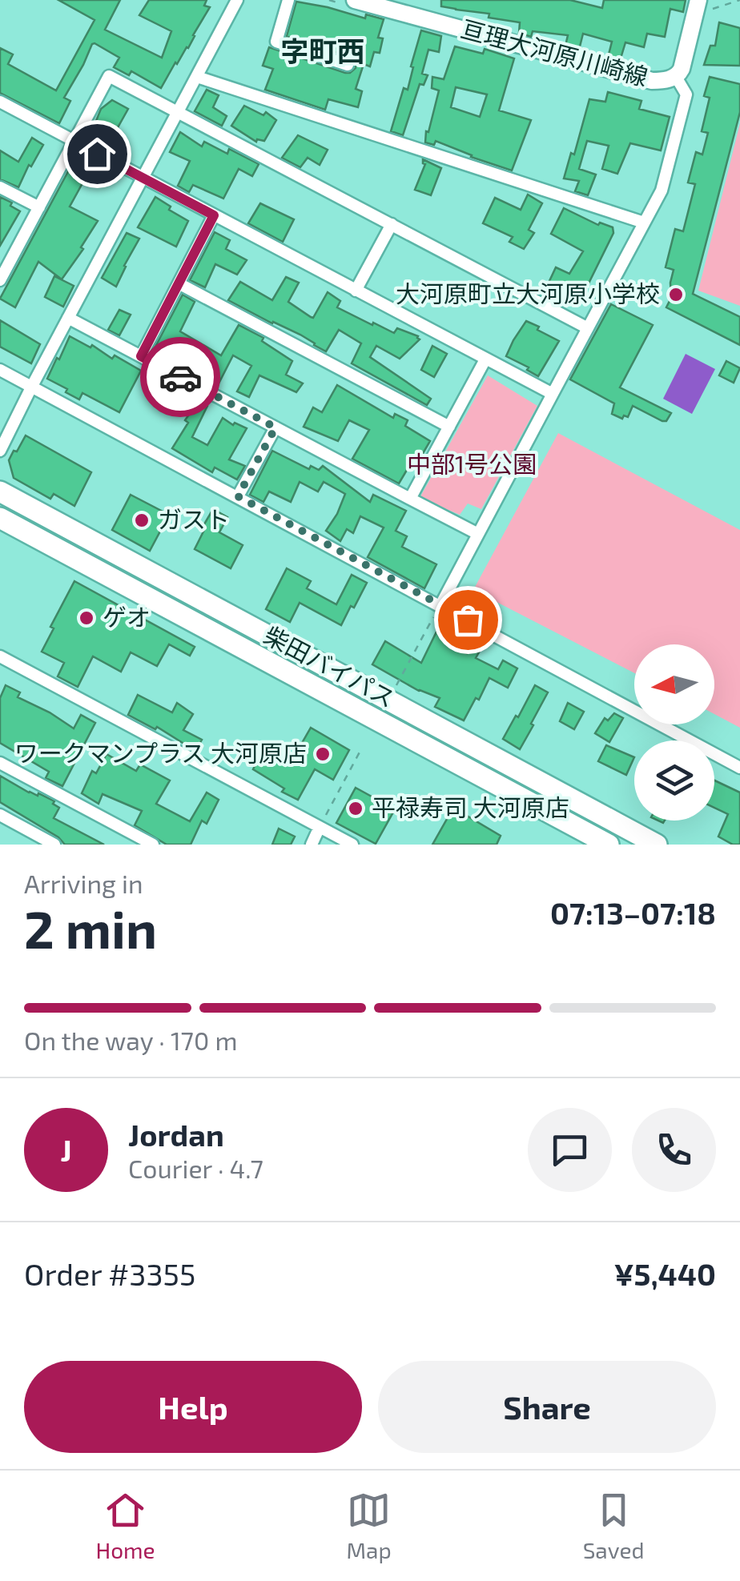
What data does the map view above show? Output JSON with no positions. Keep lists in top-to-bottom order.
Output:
{
  "streets": {
    "highway": ["柴田バイパス"],
    "street": ["亘理大河原川崎線"]
  },
  "districts": ["字町西"],
  "parks": ["中部1号公園"],
  "places": [
    "大河原町立大河原小学校",
    "ガスト",
    "ゲオ",
    "ワークマンプラス 大河原店",
    "平禄寿司 大河原店"
  ],
  "north": "left",
  "page": {
    "heading": ["2 min", "Arriving in", "07:13–07:18"],
    "panel": [
      "Jordan",
      "Courier · 4.7",
      "Order #3355",
      "¥5,440"
    ],
    "bar": "On the way · 170 m",
    "round": "J",
    "buttons": ["Help", "Share"],
    "tabs": ["Home", "Map", "Saved"]
  }
}
